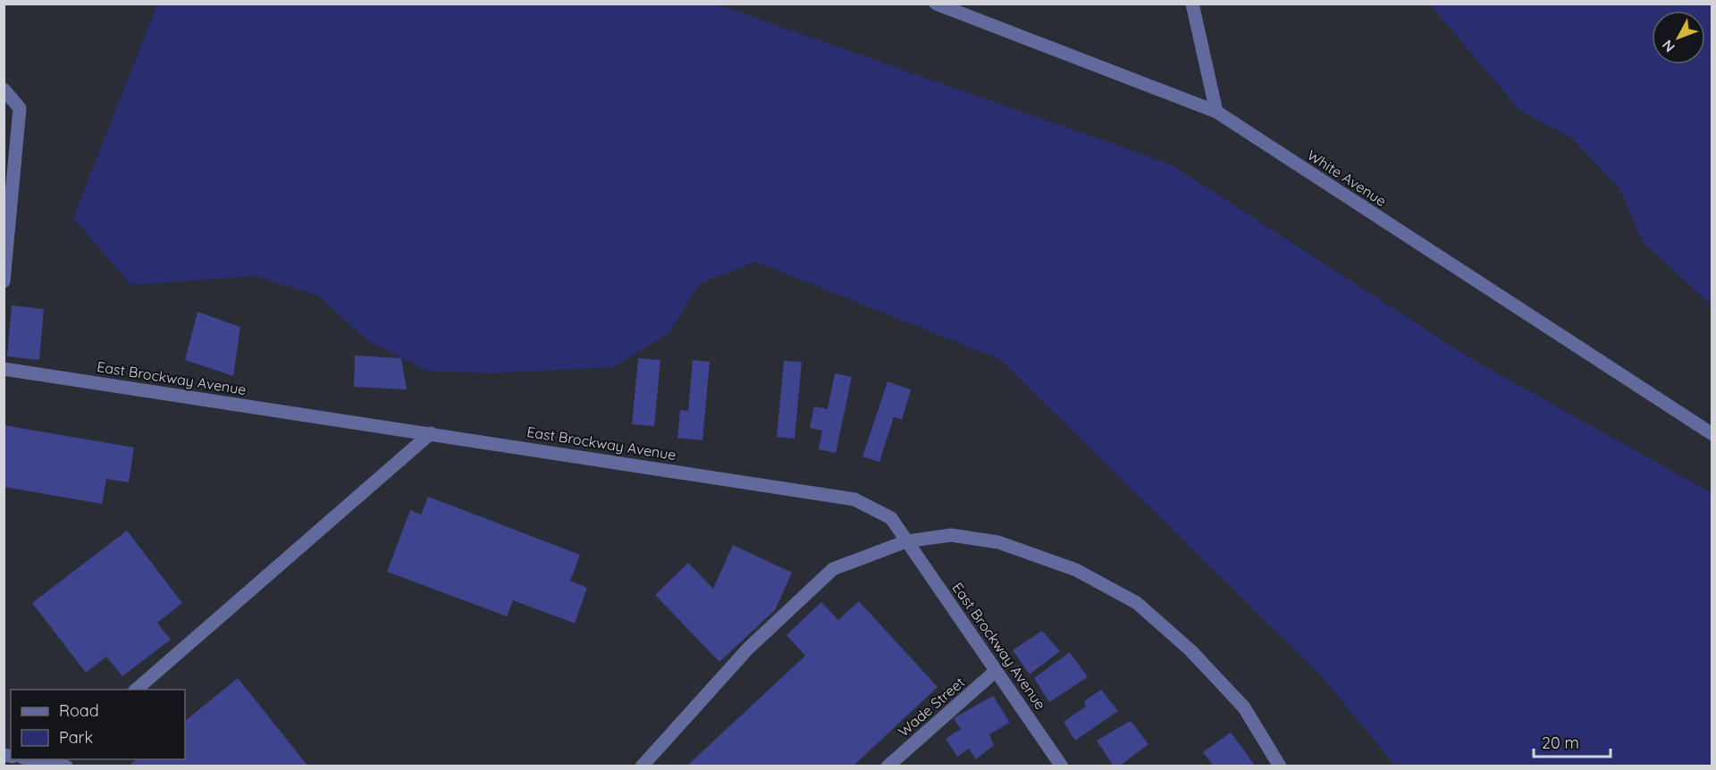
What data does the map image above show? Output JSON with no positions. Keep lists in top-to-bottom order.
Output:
{
  "streets": {
    "street": ["White Avenue", "East Brockway Avenue", "Wade Street"]
  },
  "crossings": [
    ["East Brockway Avenue", "Wade Street"]
  ],
  "legend": ["Road", "Park"],
  "scale_bar": "20 m",
  "north": "bottom left"
}
